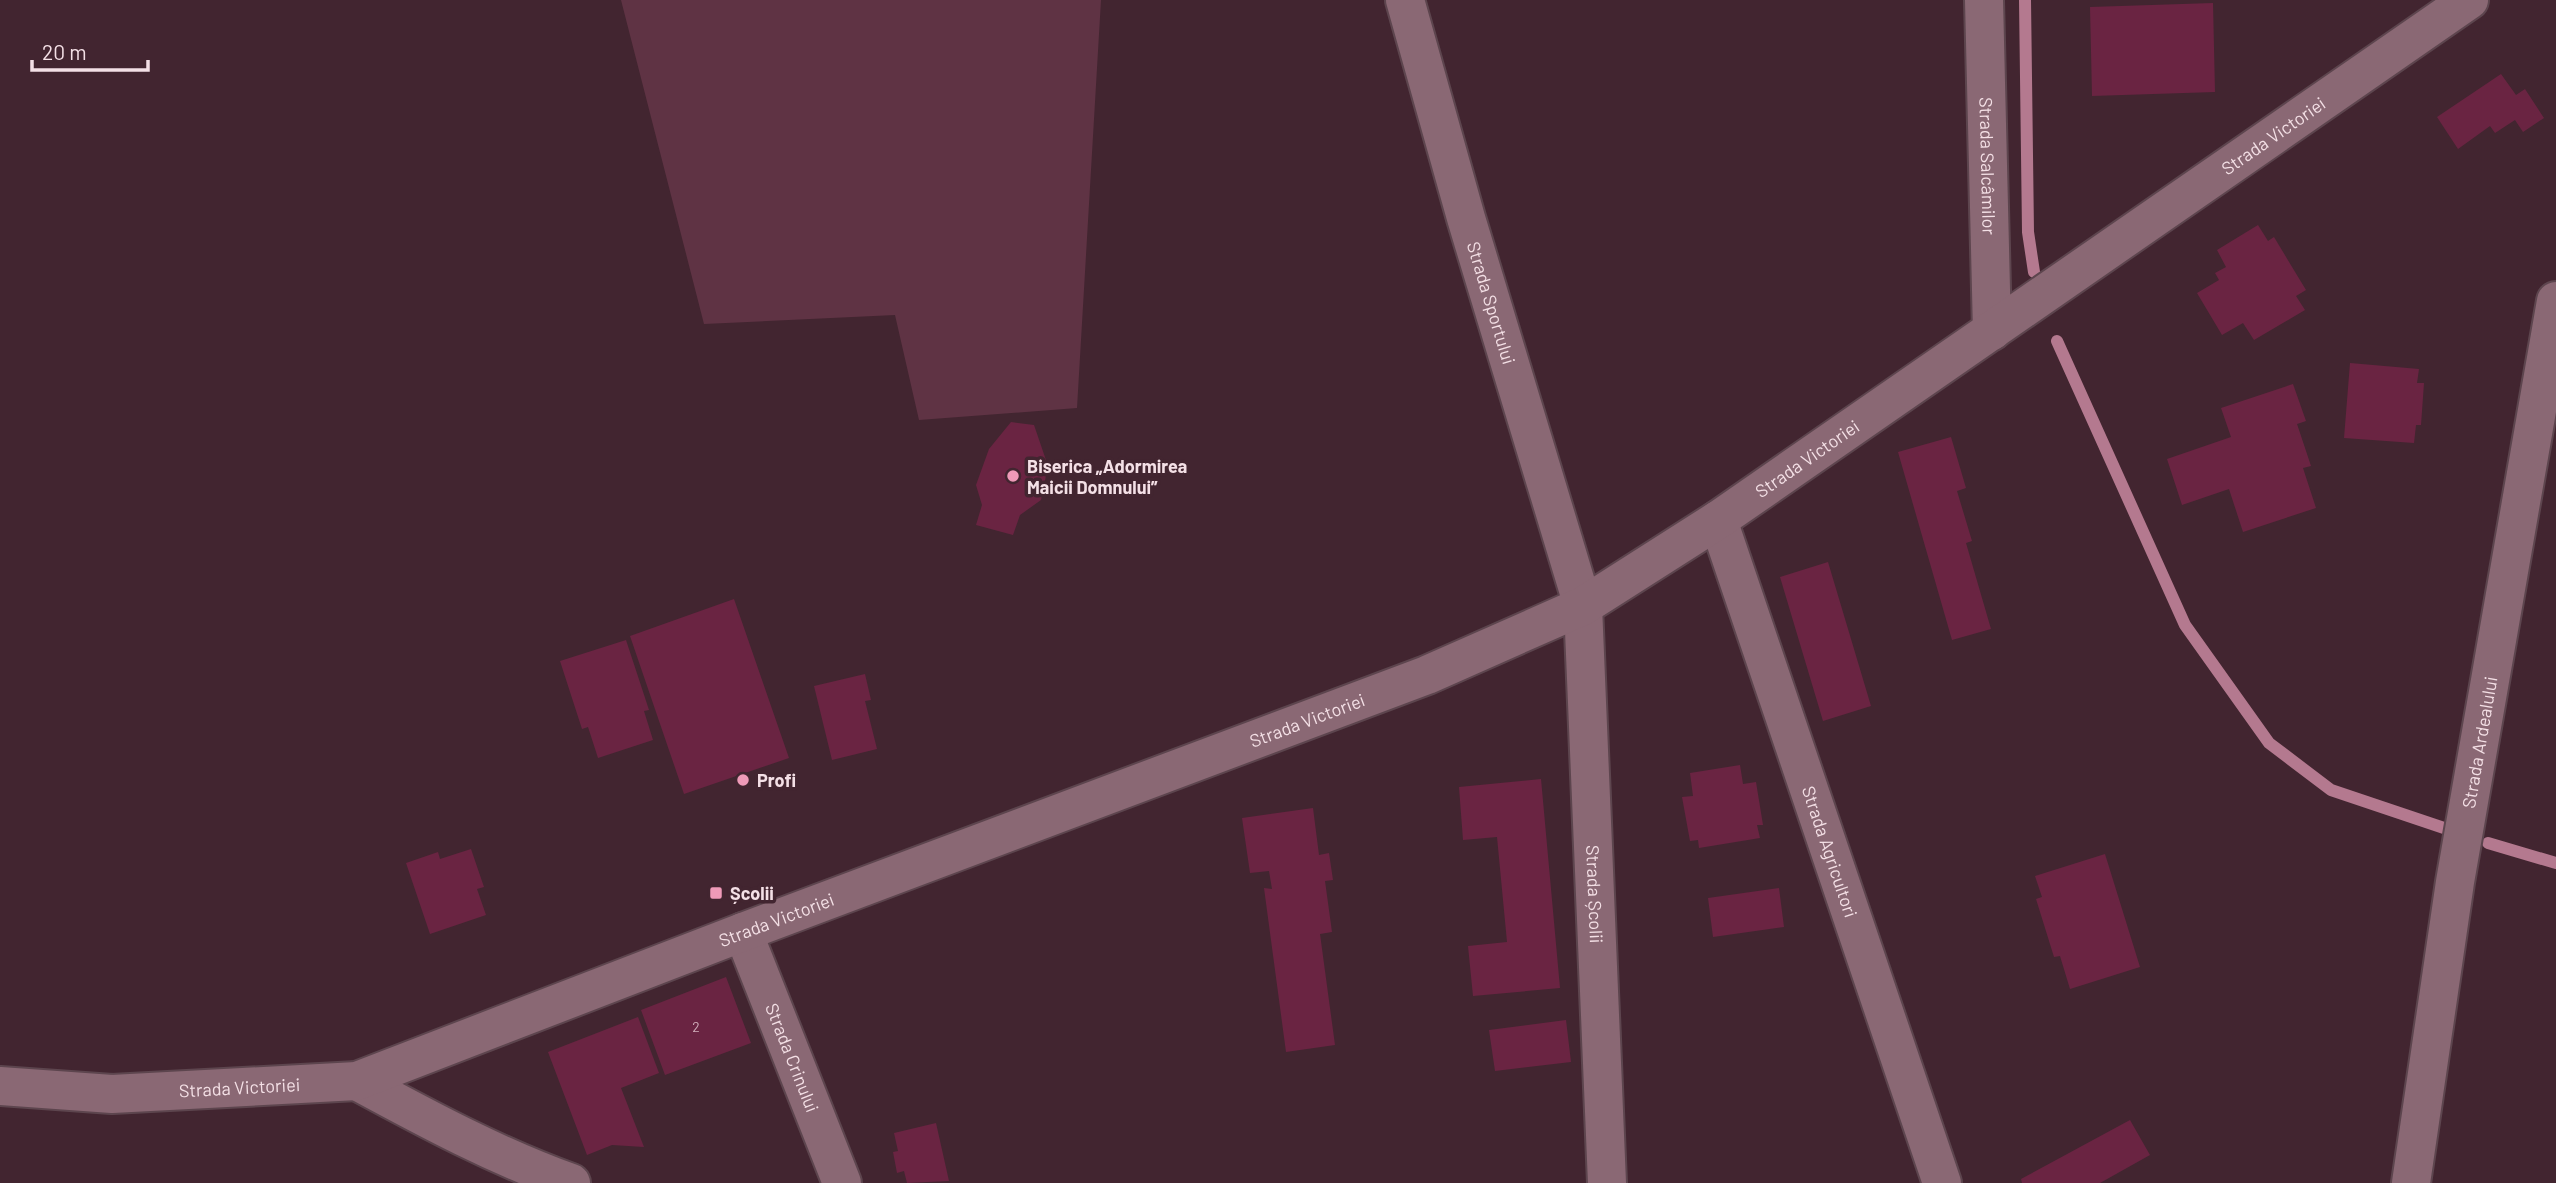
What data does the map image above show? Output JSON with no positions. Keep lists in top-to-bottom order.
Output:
{
  "streets": {
    "street": [
      "Strada Victoriei",
      "Strada Salcâmilor",
      "Strada Sportului",
      "Strada Ardealului",
      "Strada Agricultori",
      "Strada Școlii",
      "Strada Crinului"
    ]
  },
  "crossings": [
    ["Strada Victoriei", "Strada Salcâmilor"],
    ["Strada Victoriei", "Strada Sportului"],
    ["Strada Victoriei", "Strada Agricultori"],
    ["Strada Victoriei", "Strada Școlii"],
    ["Strada Victoriei", "Strada Crinului"],
    ["Strada Sportului", "Strada Școlii"]
  ],
  "places": {
    "other": ["Biserica „Adormirea Maicii Domnului”", "Profi"],
    "transit": ["Școlii"]
  },
  "house_numbers": ["2"],
  "scale_bar": "20 m"
}
